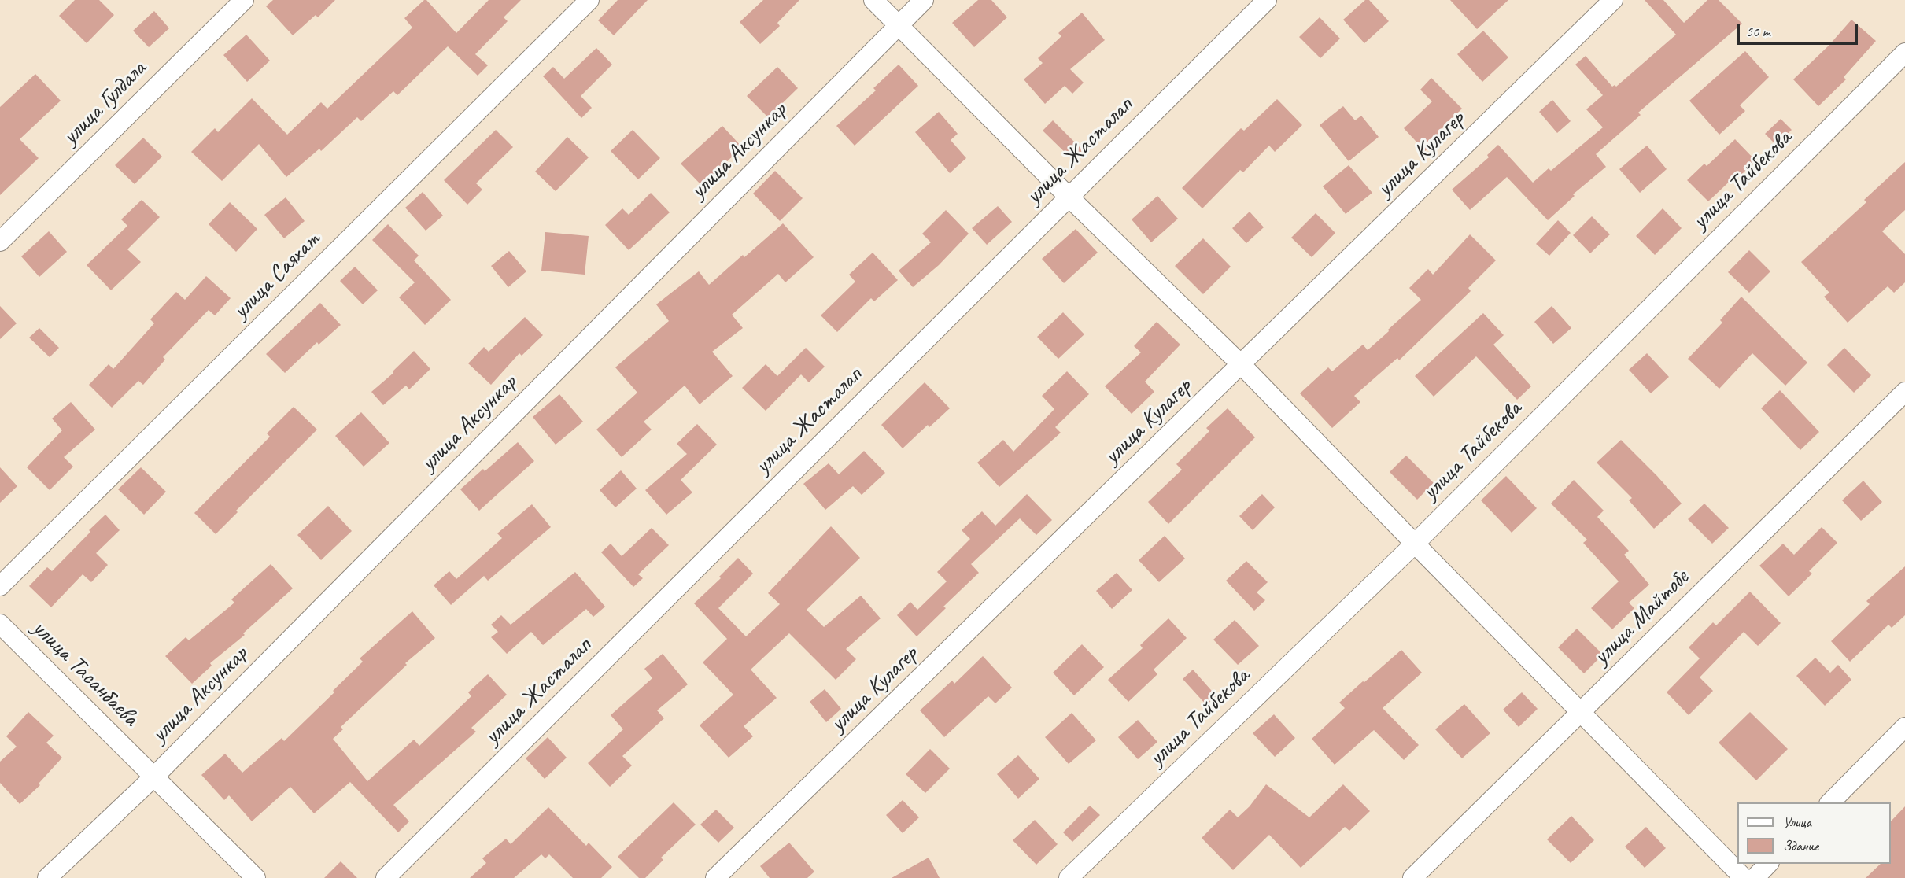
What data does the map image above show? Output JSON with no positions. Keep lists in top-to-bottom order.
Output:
{
  "streets": {
    "street": [
      "улица Гулдала",
      "улица Аксункар",
      "улица Жасталап",
      "улица Кулагер",
      "улица Тайбекова",
      "улица Саяхат",
      "улица Майтобе",
      "улица Тасанбаева"
    ]
  },
  "crossings": [
    ["улица Аксункар", "улица Тасанбаева"]
  ],
  "legend": ["Улица", "Здание"],
  "scale_bar": "50 m"
}
